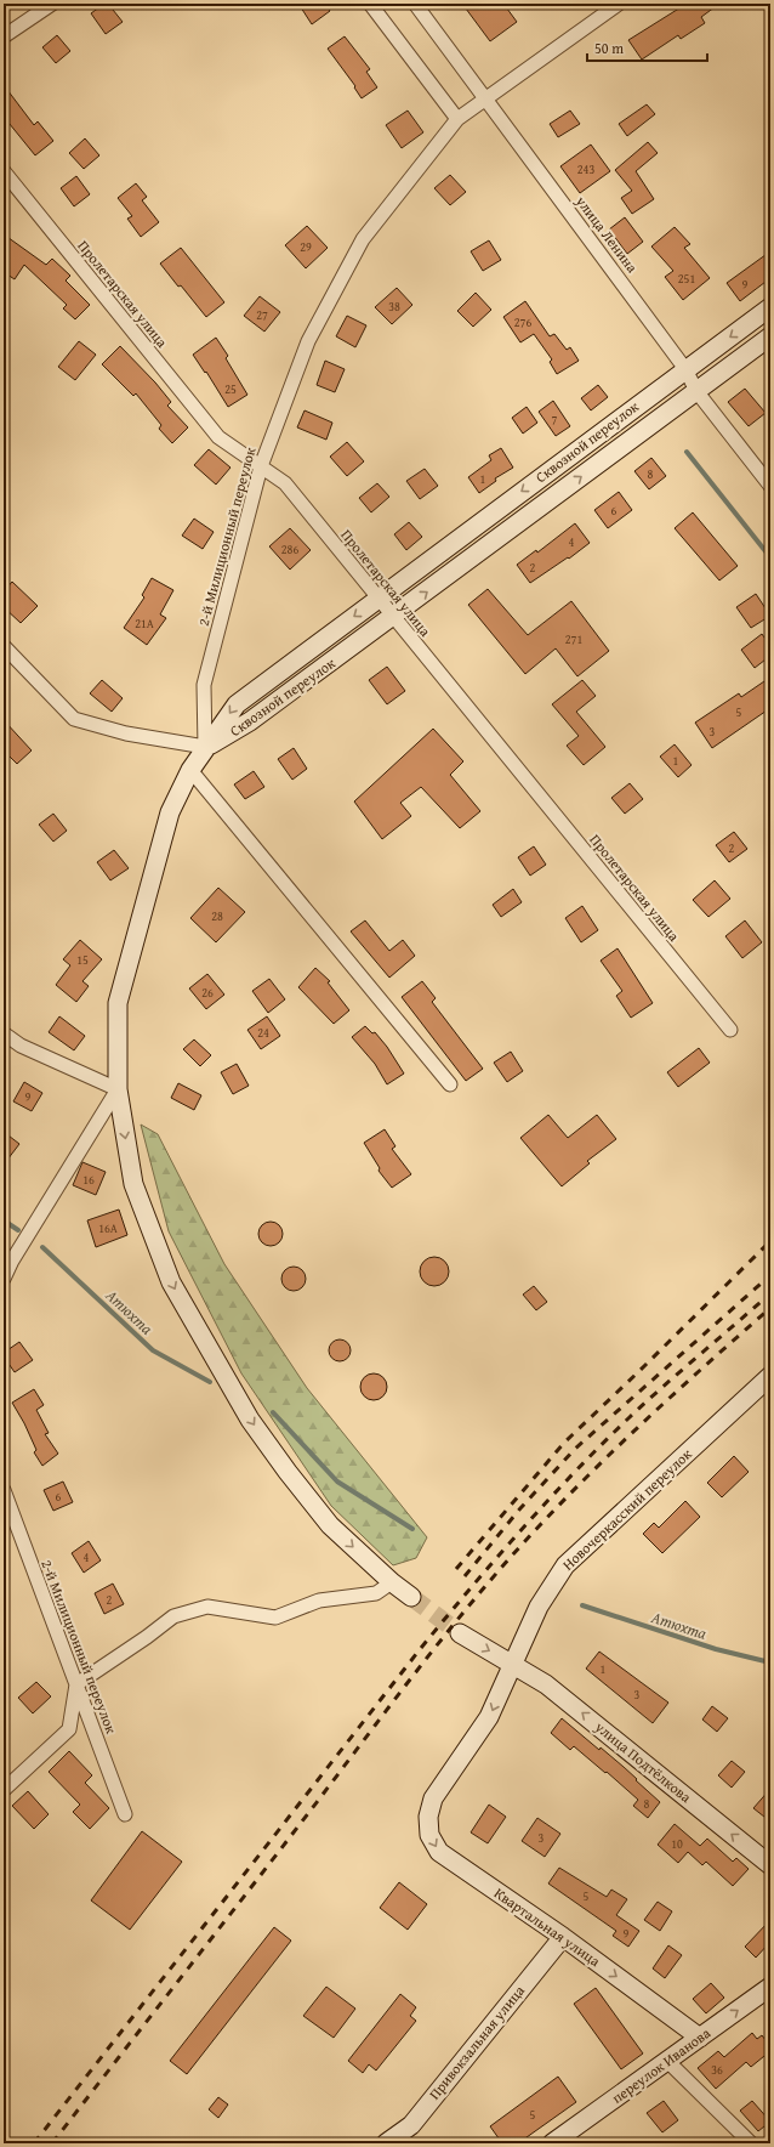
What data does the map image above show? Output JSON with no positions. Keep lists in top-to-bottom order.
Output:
{
  "streets": {
    "street": [
      "улица Ленина",
      "Пролетарская улица",
      "Сквозной переулок",
      "2-й Милиционный переулок",
      "Новочеркасский переулок",
      "улица Подтёлкова",
      "Квартальная улица",
      "Привокзальная улица",
      "переулок Иванова"
    ]
  },
  "crossings": [
    ["улица Ленина", "Сквозной переулок"],
    ["улица Ленина", "2-й Милиционный переулок"],
    ["Пролетарская улица", "Сквозной переулок"],
    ["Пролетарская улица", "2-й Милиционный переулок"],
    ["Сквозной переулок", "2-й Милиционный переулок"],
    ["Новочеркасский переулок", "улица Подтёлкова"],
    ["Новочеркасский переулок", "Квартальная улица"],
    ["Квартальная улица", "Привокзальная улица"],
    ["Квартальная улица", "переулок Иванова"]
  ],
  "one_way": ["Квартальная улица"],
  "water": ["Атюхта"],
  "house_numbers": [
    "243",
    "29",
    "251",
    "9",
    "38",
    "27",
    "276",
    "25",
    "7",
    "8",
    "1",
    "6",
    "4",
    "286",
    "2",
    "21А",
    "271",
    "5",
    "3",
    "1",
    "2",
    "28",
    "15",
    "26",
    "24",
    "9",
    "16",
    "16А",
    "6",
    "4",
    "2",
    "1",
    "3",
    "8",
    "3",
    "10",
    "5",
    "9",
    "36",
    "5"
  ],
  "scale_bar": "50 m"
}
